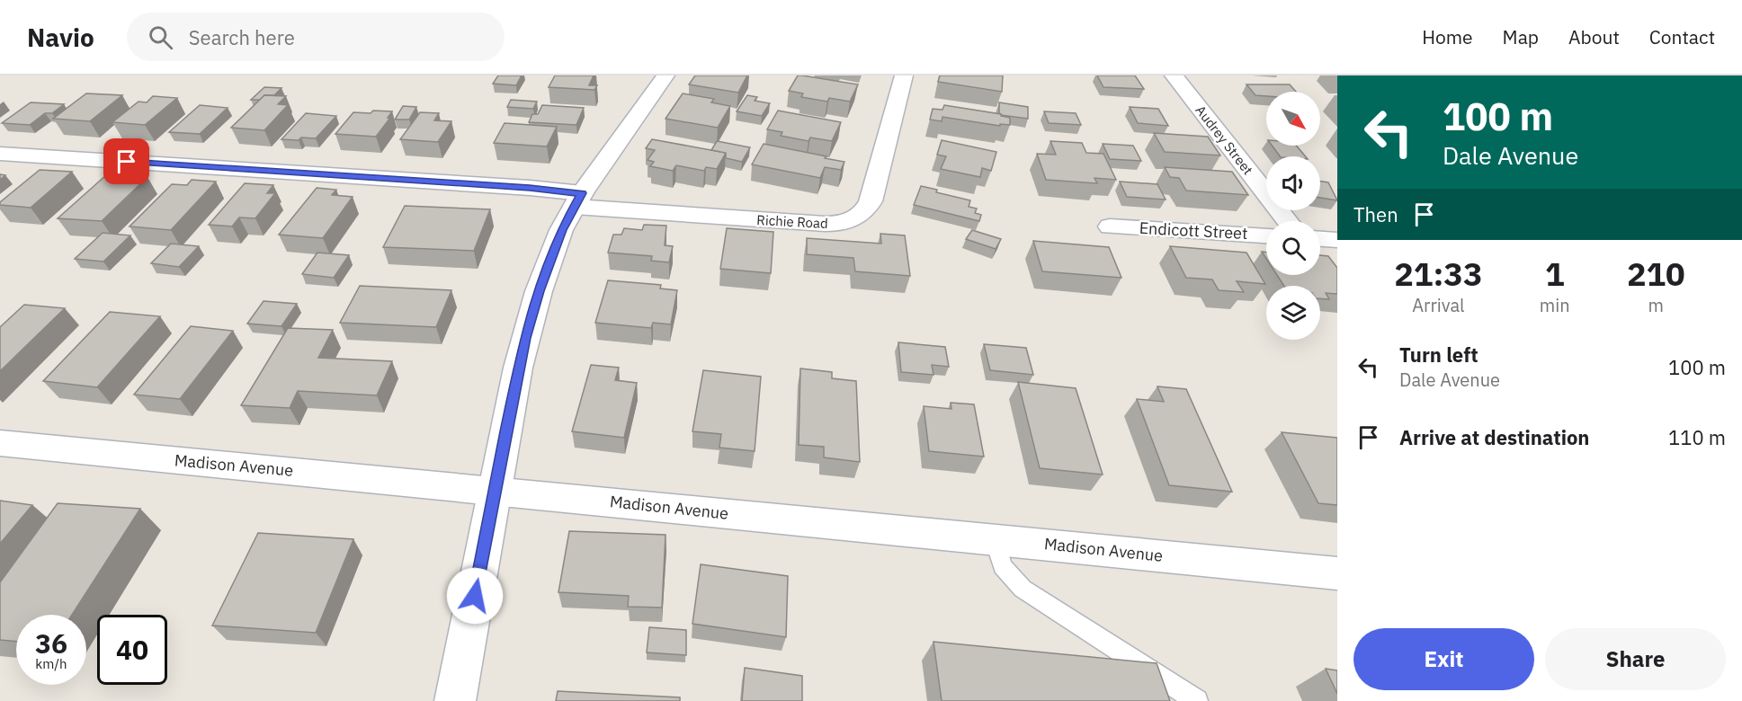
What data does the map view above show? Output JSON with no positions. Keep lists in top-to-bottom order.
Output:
{
  "streets": {
    "street": [
      "Audrey Street",
      "Richie Road",
      "Endicott Street",
      "Madison Avenue"
    ]
  },
  "north": "bottom right",
  "page": {
    "header": "Navio",
    "search": "Search here",
    "nav": [
      "Home",
      "Map",
      "About",
      "Contact"
    ],
    "turn": ["100 m", "Dale Avenue"],
    "then": "Then",
    "eta": [
      "21:33",
      "Arrival",
      "1",
      "min",
      "210",
      "m"
    ],
    "list": [
      {
        "name": "Turn left",
        "note": "Dale Avenue",
        "value": "100 m"
      },
      {
        "name": "Arrive at destination",
        "value": "110 m"
      }
    ],
    "speed": "36 km/h",
    "limit": "40",
    "buttons": ["Exit", "Share"]
  }
}
